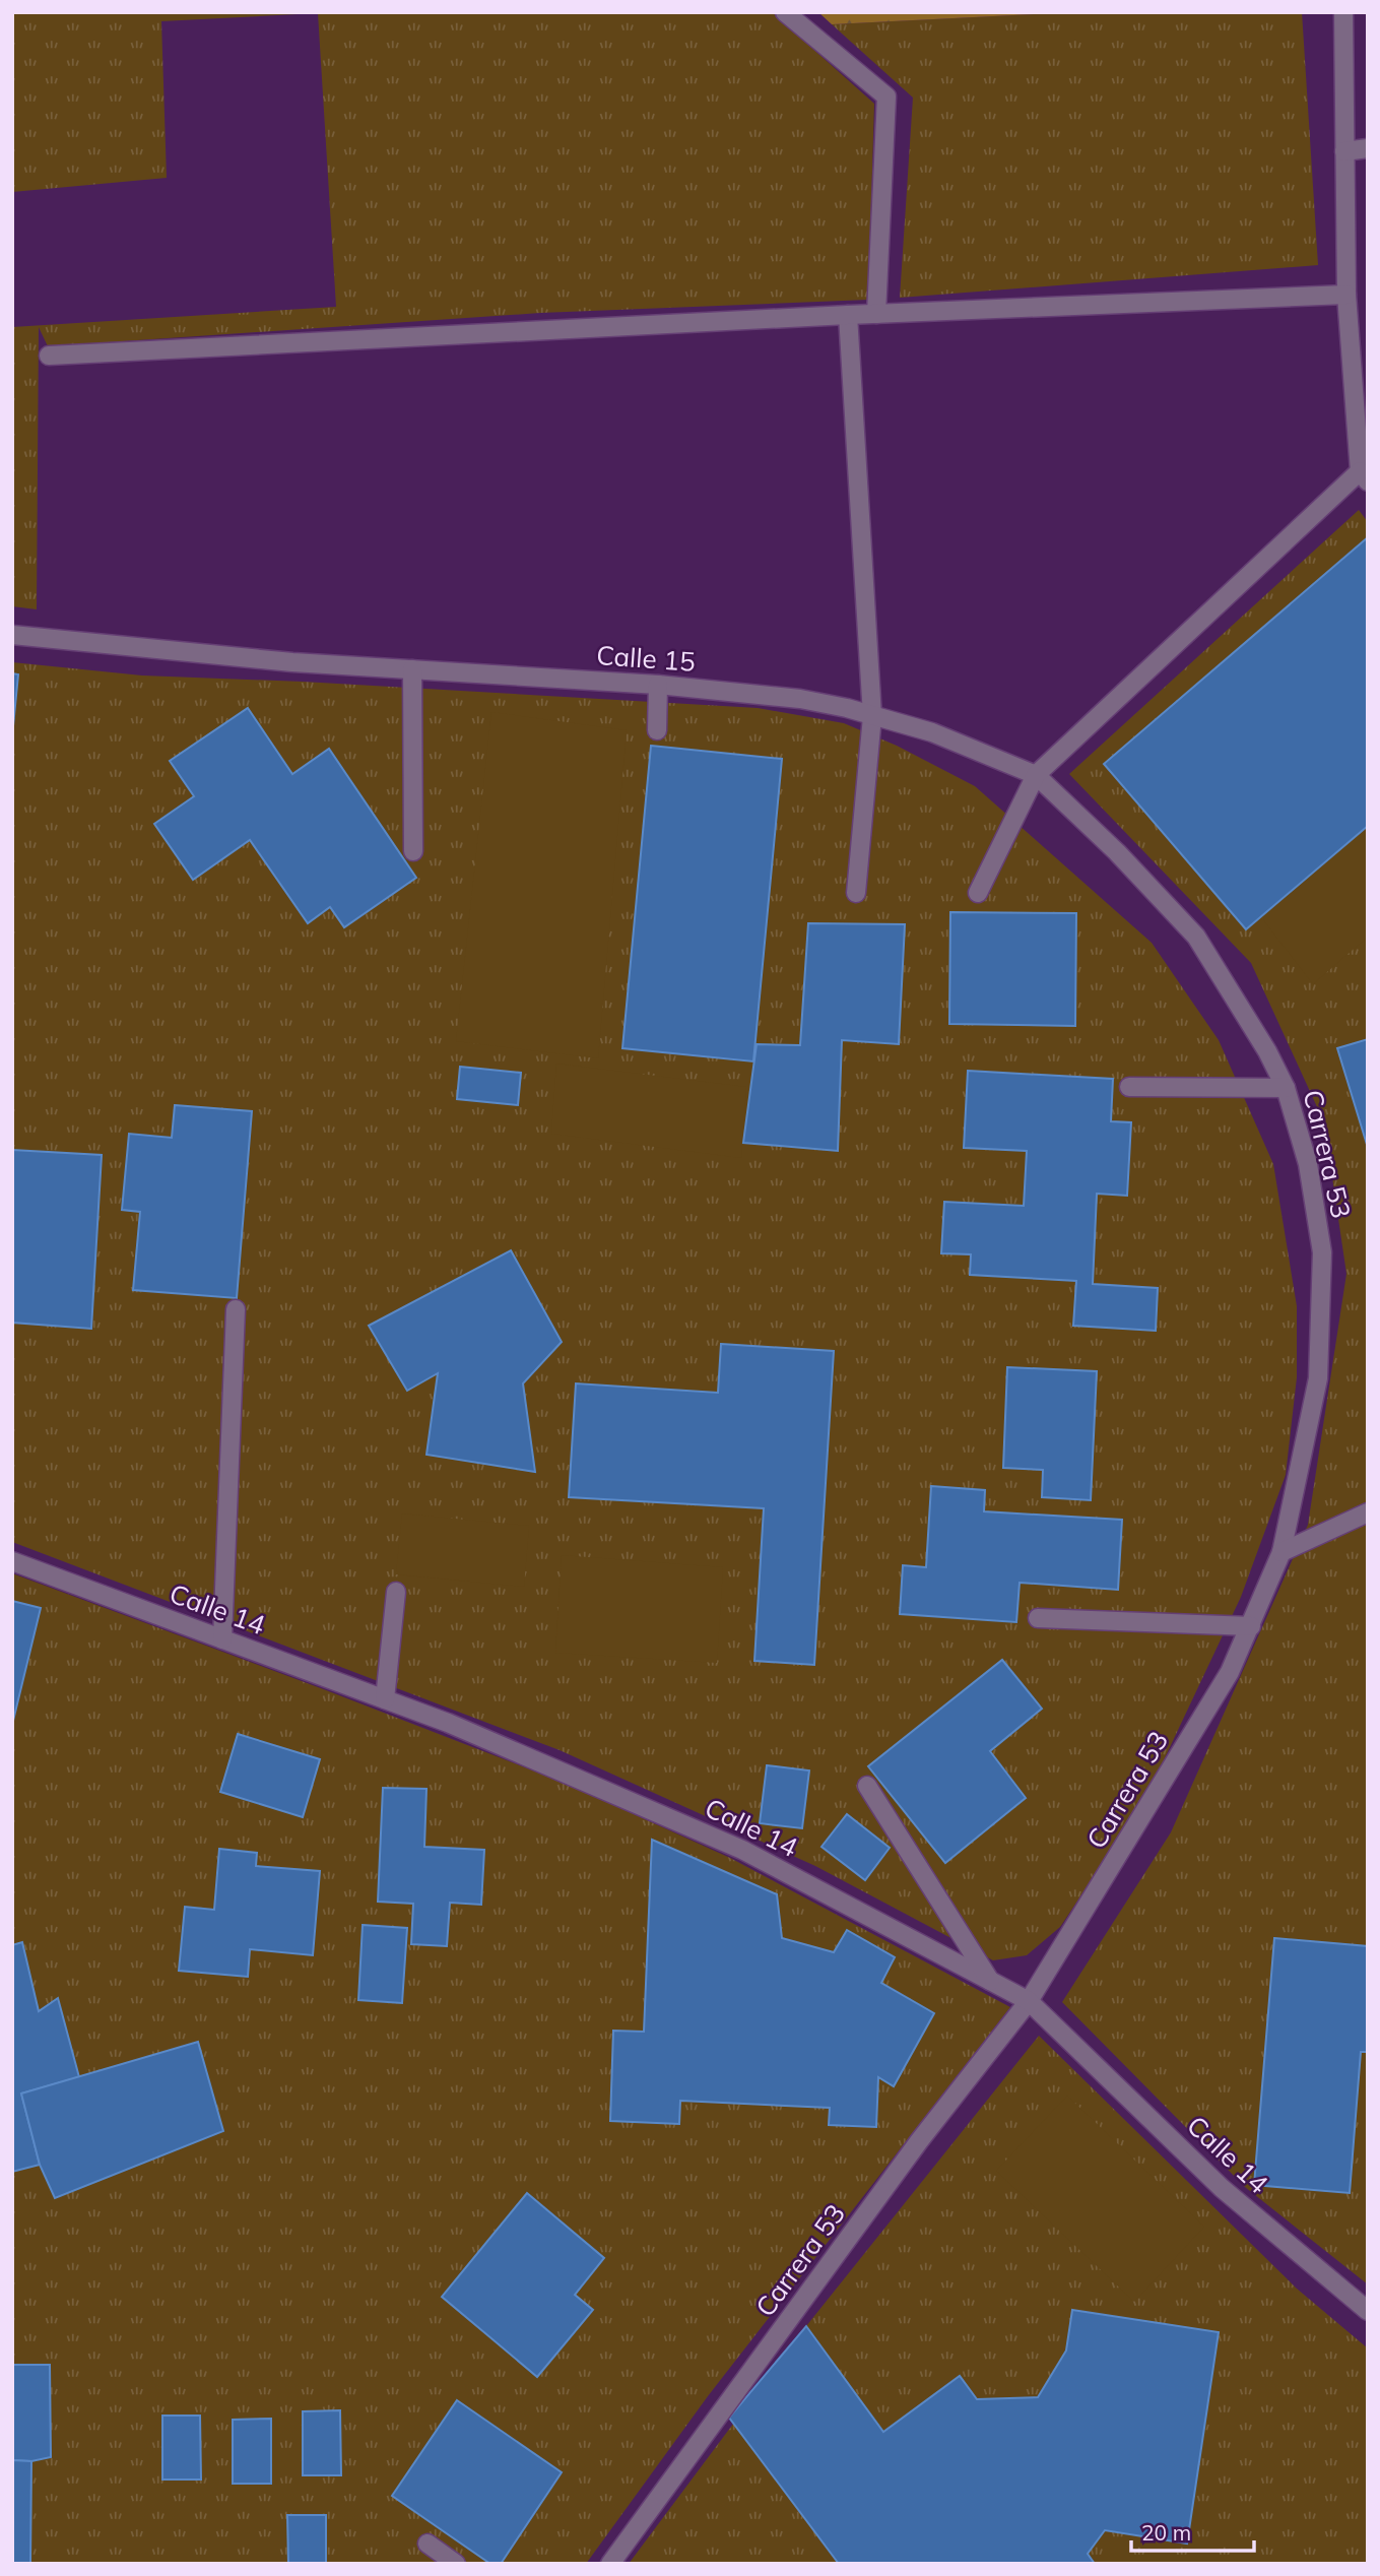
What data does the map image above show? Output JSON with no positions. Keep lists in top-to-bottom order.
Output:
{
  "streets": {
    "street": ["Calle 15", "Carrera 53", "Calle 14"]
  },
  "crossings": [
    ["Calle 15", "Carrera 53"],
    ["Carrera 53", "Calle 14"]
  ],
  "scale_bar": "20 m"
}
